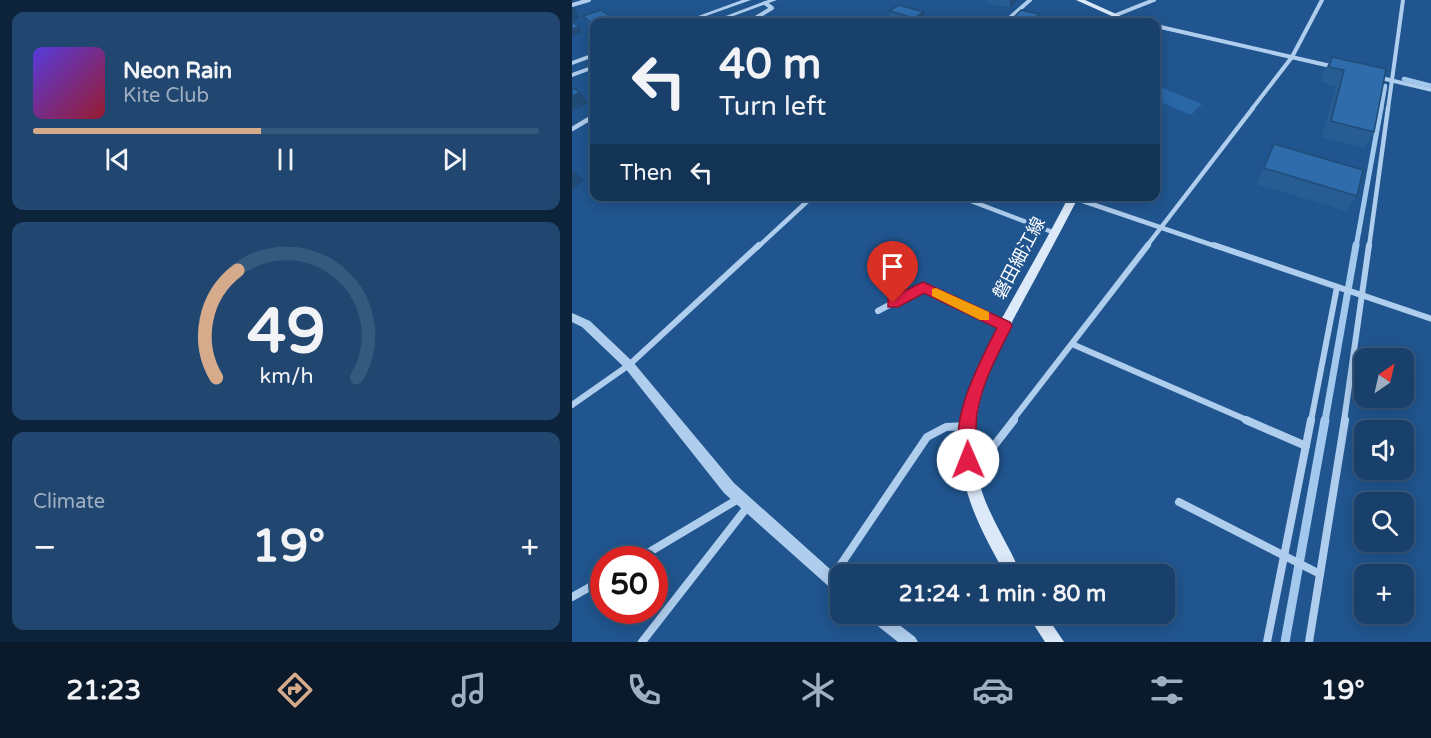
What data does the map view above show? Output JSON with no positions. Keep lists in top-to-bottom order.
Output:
{
  "streets": {
    "main road": ["磐田細江線"]
  },
  "north": "top right",
  "page": {
    "turn": ["40 m", "Turn left"],
    "song": ["Neon Rain", "Kite Club"],
    "then": "Then",
    "map_buttons": "+",
    "tile": "Climate",
    "heat": ["−", "19°", "+"],
    "limit": "50",
    "trip": "21:24 · 1 min · 80 m",
    "tabs": ["21:23", "19°"],
    "gauge": ["49", "km/h"]
  }
}
